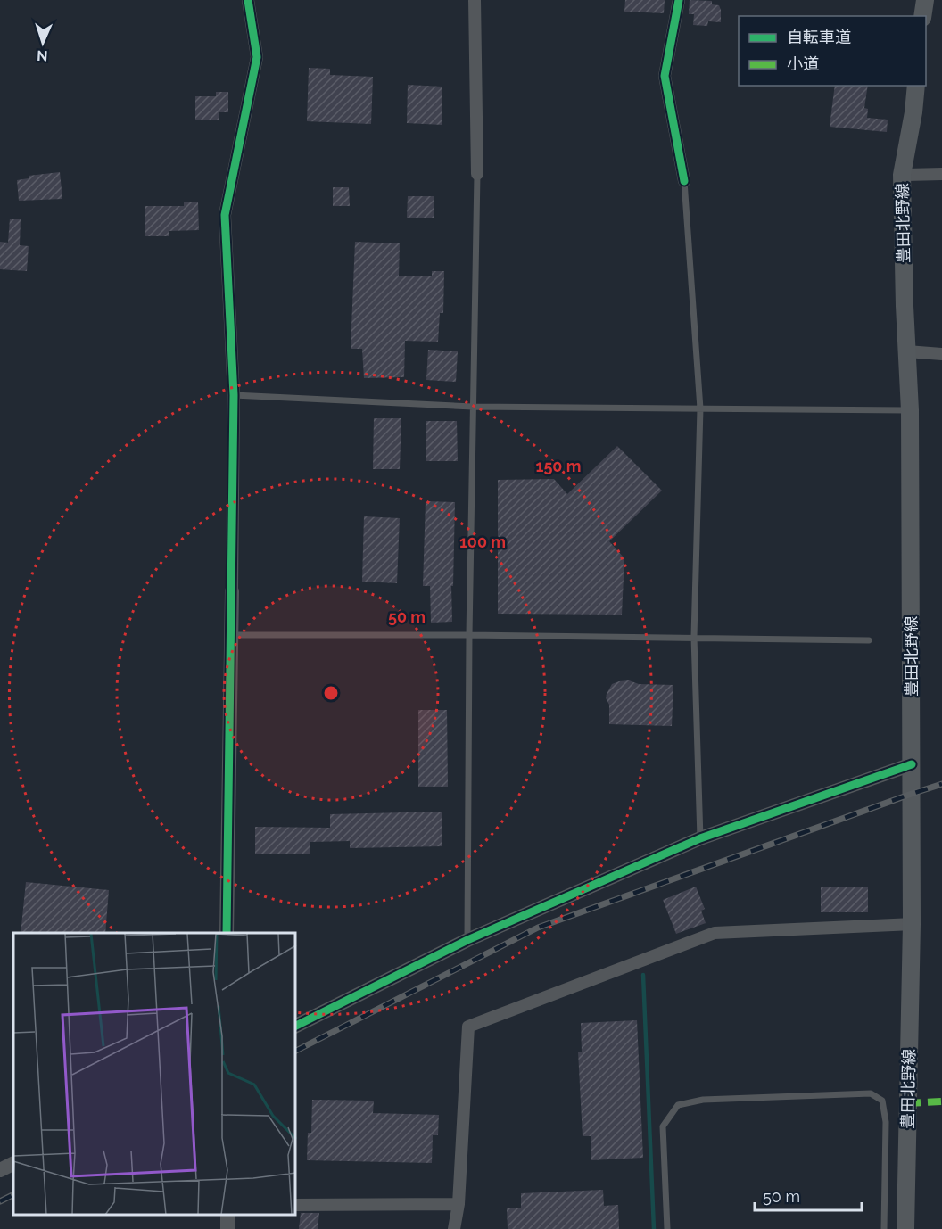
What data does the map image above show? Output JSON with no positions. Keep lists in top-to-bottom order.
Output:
{
  "streets": {
    "main road": ["豊田北野線"]
  },
  "legend": ["自転車道", "小道"],
  "scale_bar": "50 m",
  "north": "bottom",
  "rings": ["150 m", "100 m", "50 m"]
}
